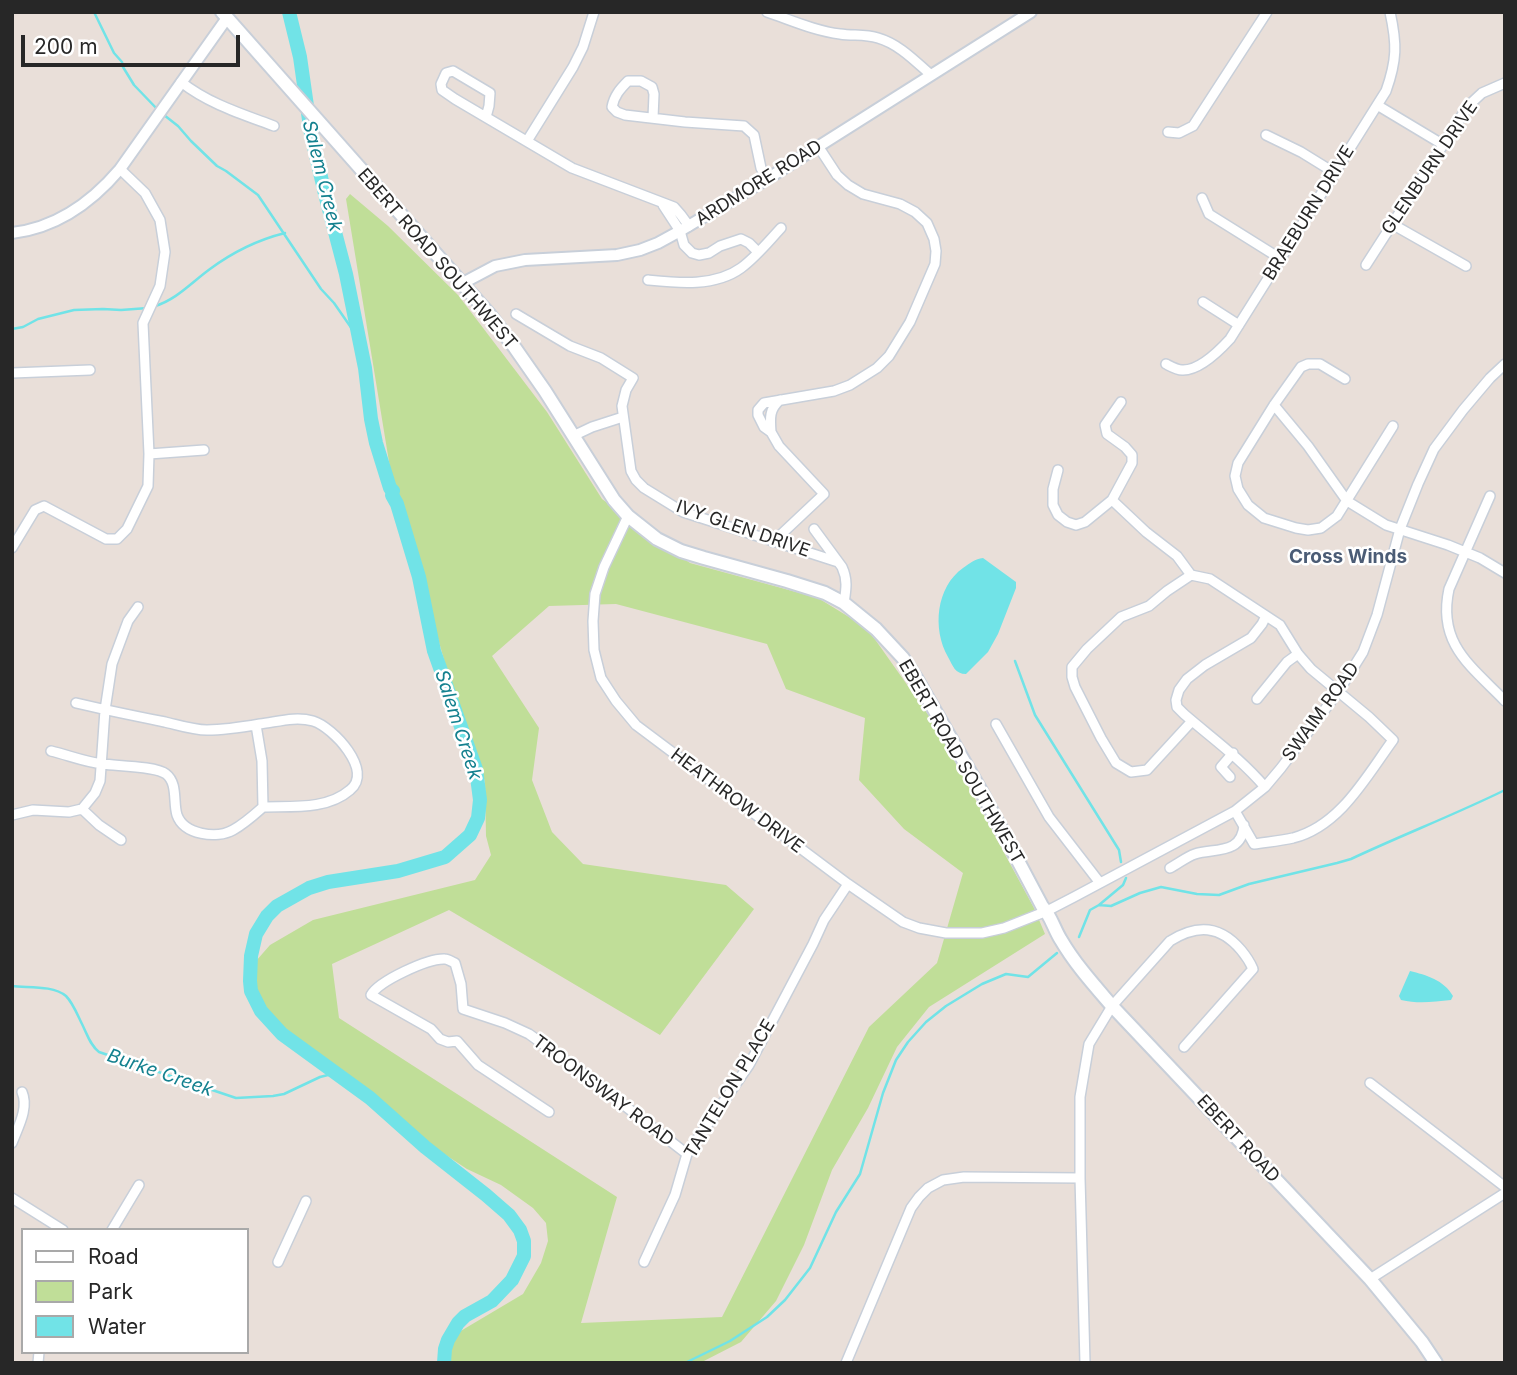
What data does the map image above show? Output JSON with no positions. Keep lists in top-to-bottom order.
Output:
{
  "streets": {
    "main road": ["EBERT ROAD SOUTHWEST", "EBERT ROAD"],
    "street": [
      "GLENBURN DRIVE",
      "ARDMORE ROAD",
      "BRAEBURN DRIVE",
      "IVY GLEN DRIVE",
      "SWAIM ROAD",
      "HEATHROW DRIVE",
      "TANTELON PLACE",
      "TROONSWAY ROAD"
    ]
  },
  "crossings": [
    ["ARDMORE ROAD", "EBERT ROAD SOUTHWEST"],
    ["EBERT ROAD SOUTHWEST", "SWAIM ROAD"],
    ["EBERT ROAD SOUTHWEST", "HEATHROW DRIVE"],
    ["EBERT ROAD SOUTHWEST", "EBERT ROAD"],
    ["SWAIM ROAD", "HEATHROW DRIVE"],
    ["SWAIM ROAD", "EBERT ROAD"],
    ["HEATHROW DRIVE", "TANTELON PLACE"],
    ["HEATHROW DRIVE", "EBERT ROAD"],
    ["TANTELON PLACE", "TROONSWAY ROAD"]
  ],
  "districts": ["Cross Winds"],
  "water": ["Salem Creek", "Burke Creek"],
  "legend": ["Road", "Park", "Water"],
  "scale_bar": "200 m"
}
